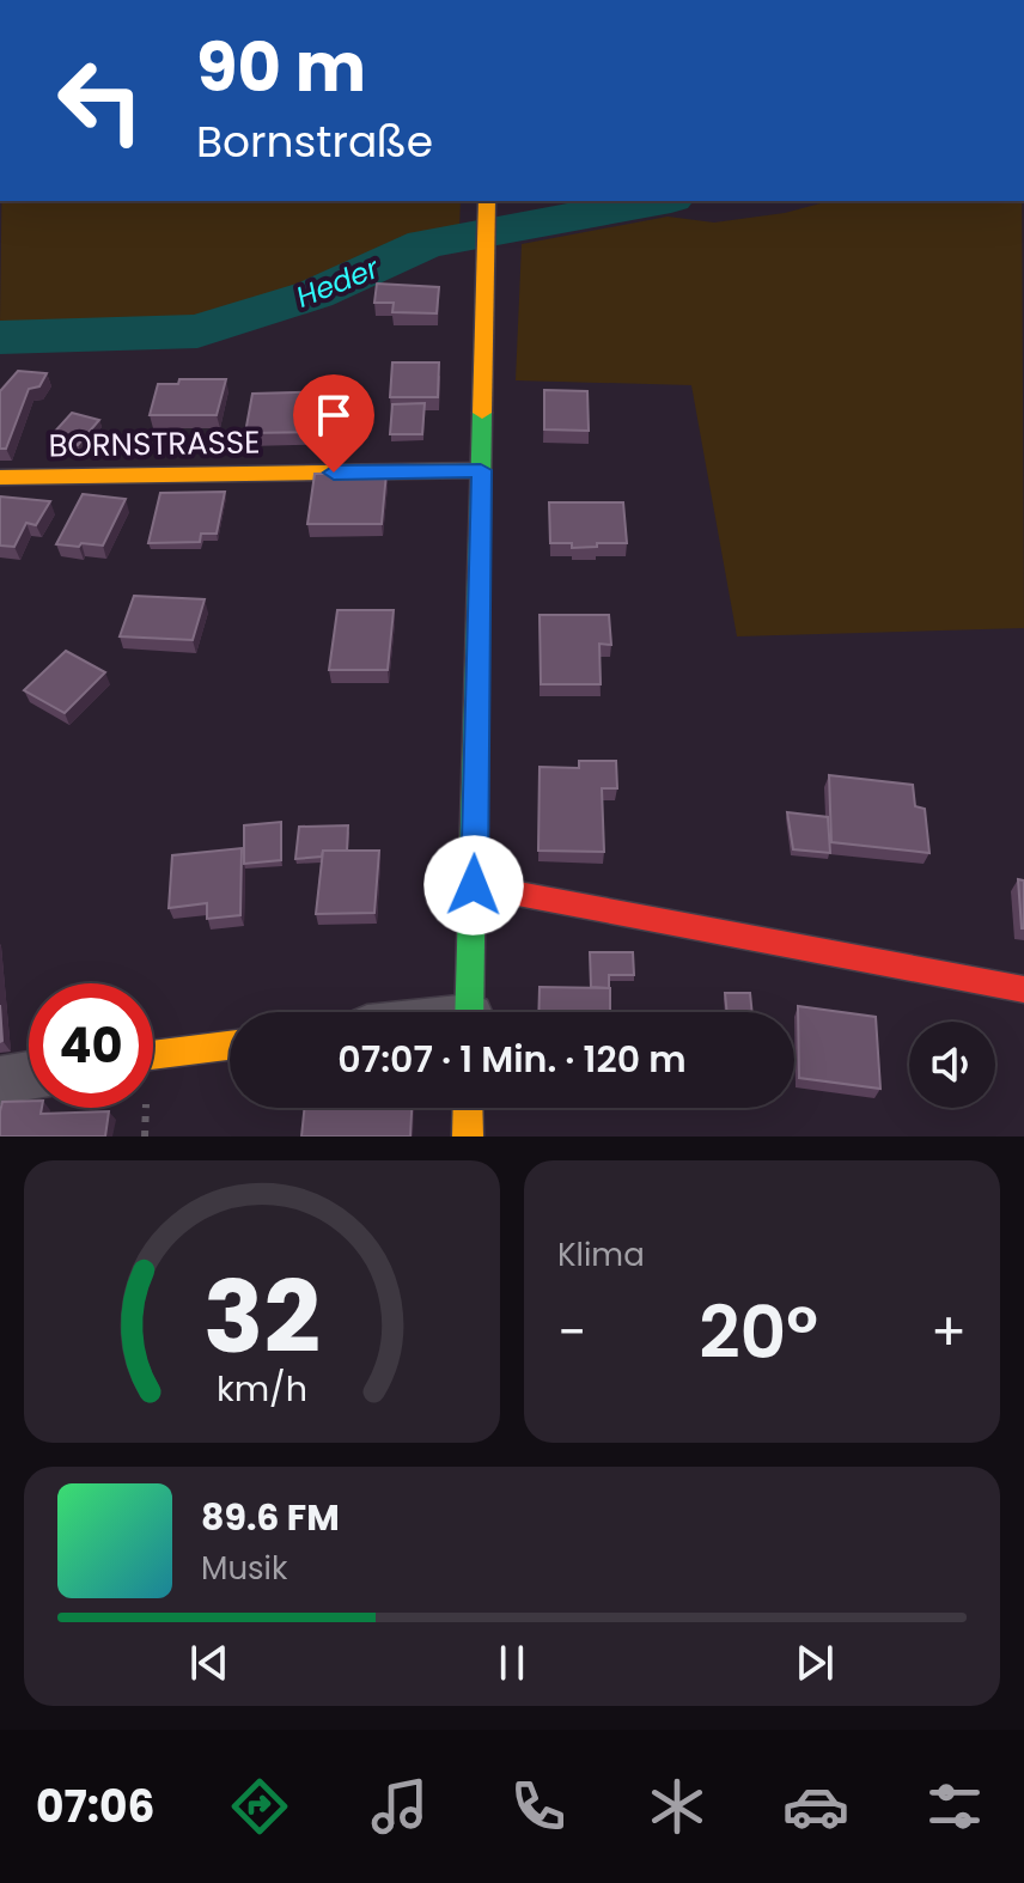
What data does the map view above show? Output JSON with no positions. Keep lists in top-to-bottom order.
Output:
{
  "streets": {
    "street": ["BORNSTRASSE"]
  },
  "water": ["Heder"],
  "page": {
    "turn": ["90 m", "Bornstraße"],
    "limit": "40",
    "trip": "07:07 · 1 Min. · 120 m",
    "tile": "Klima",
    "heat": ["−", "20°", "+"],
    "song": ["89.6 FM", "Musik"],
    "tabs": "07:06",
    "gauge": ["32", "km/h"]
  }
}
